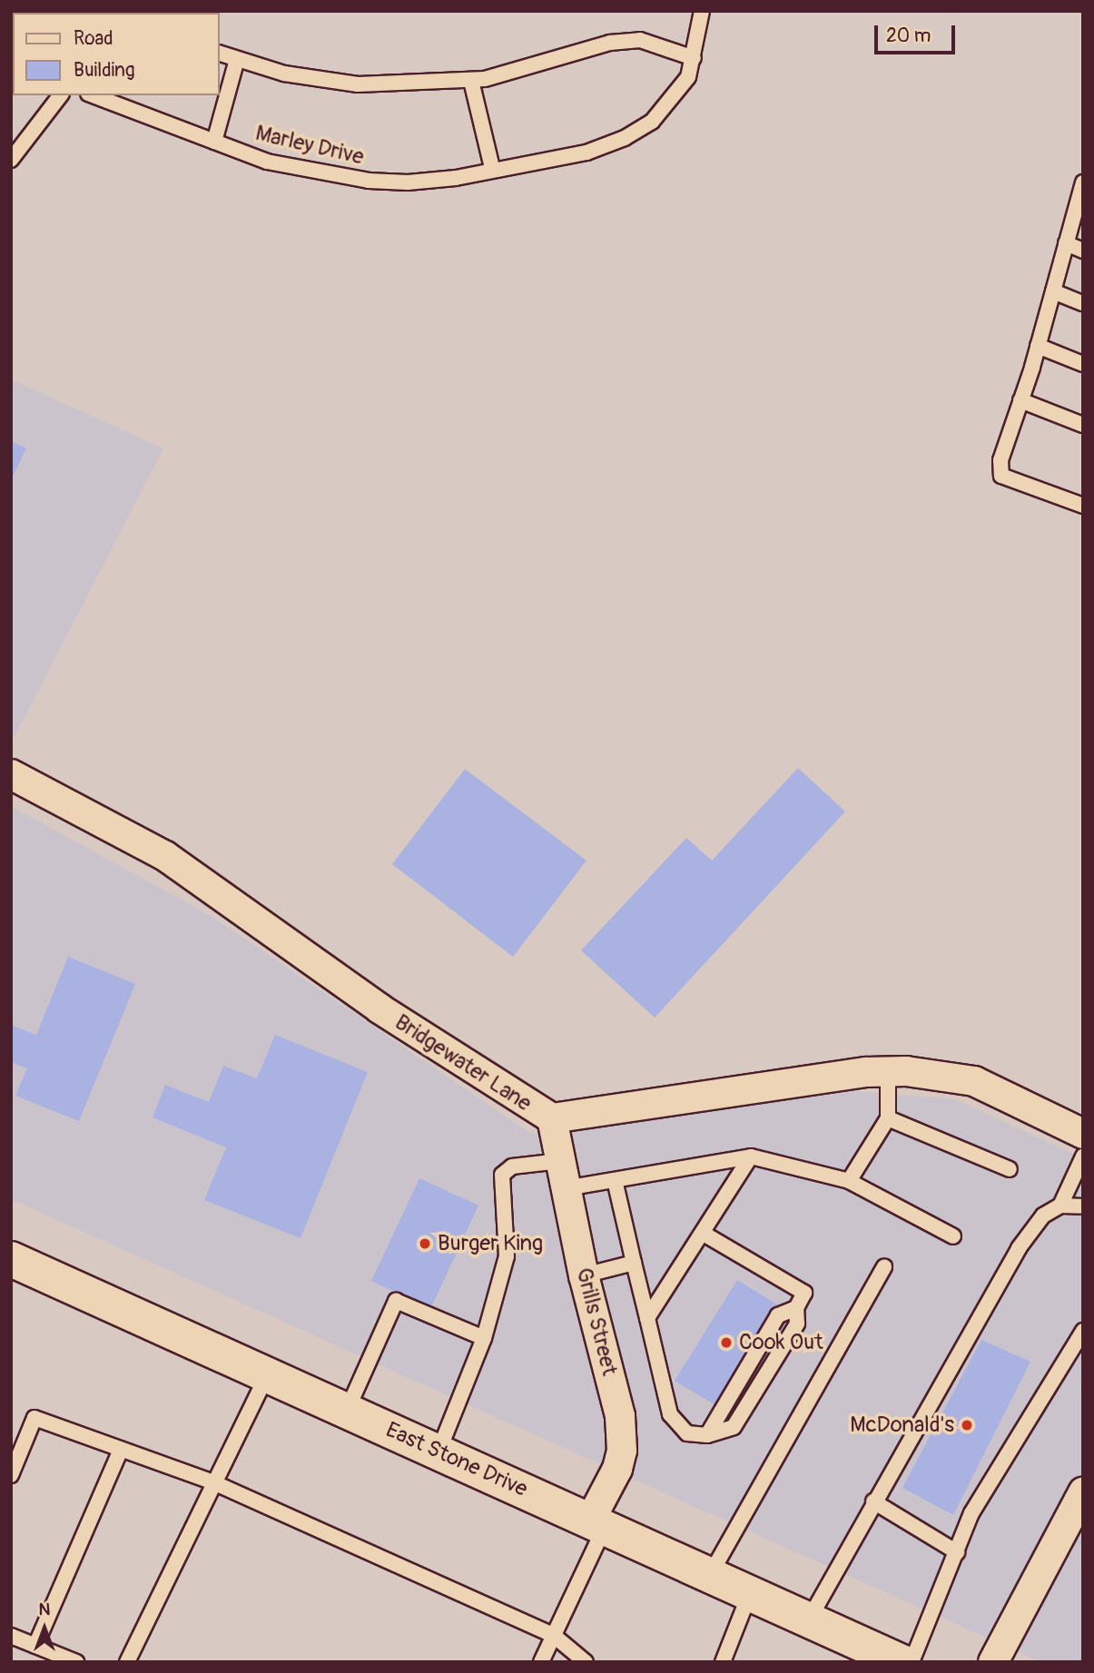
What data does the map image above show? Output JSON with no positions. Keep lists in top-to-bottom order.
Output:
{
  "streets": {
    "highway": ["East Stone Drive"],
    "street": ["Bridgewater Lane", "Grills Street"],
    "lane": ["Marley Drive"]
  },
  "crossings": [
    ["Bridgewater Lane", "Grills Street"],
    ["Grills Street", "East Stone Drive"]
  ],
  "places": ["Burger King", "Cook Out", "McDonald's"],
  "legend": ["Road", "Building"],
  "scale_bar": "20 m",
  "north": "top"
}
